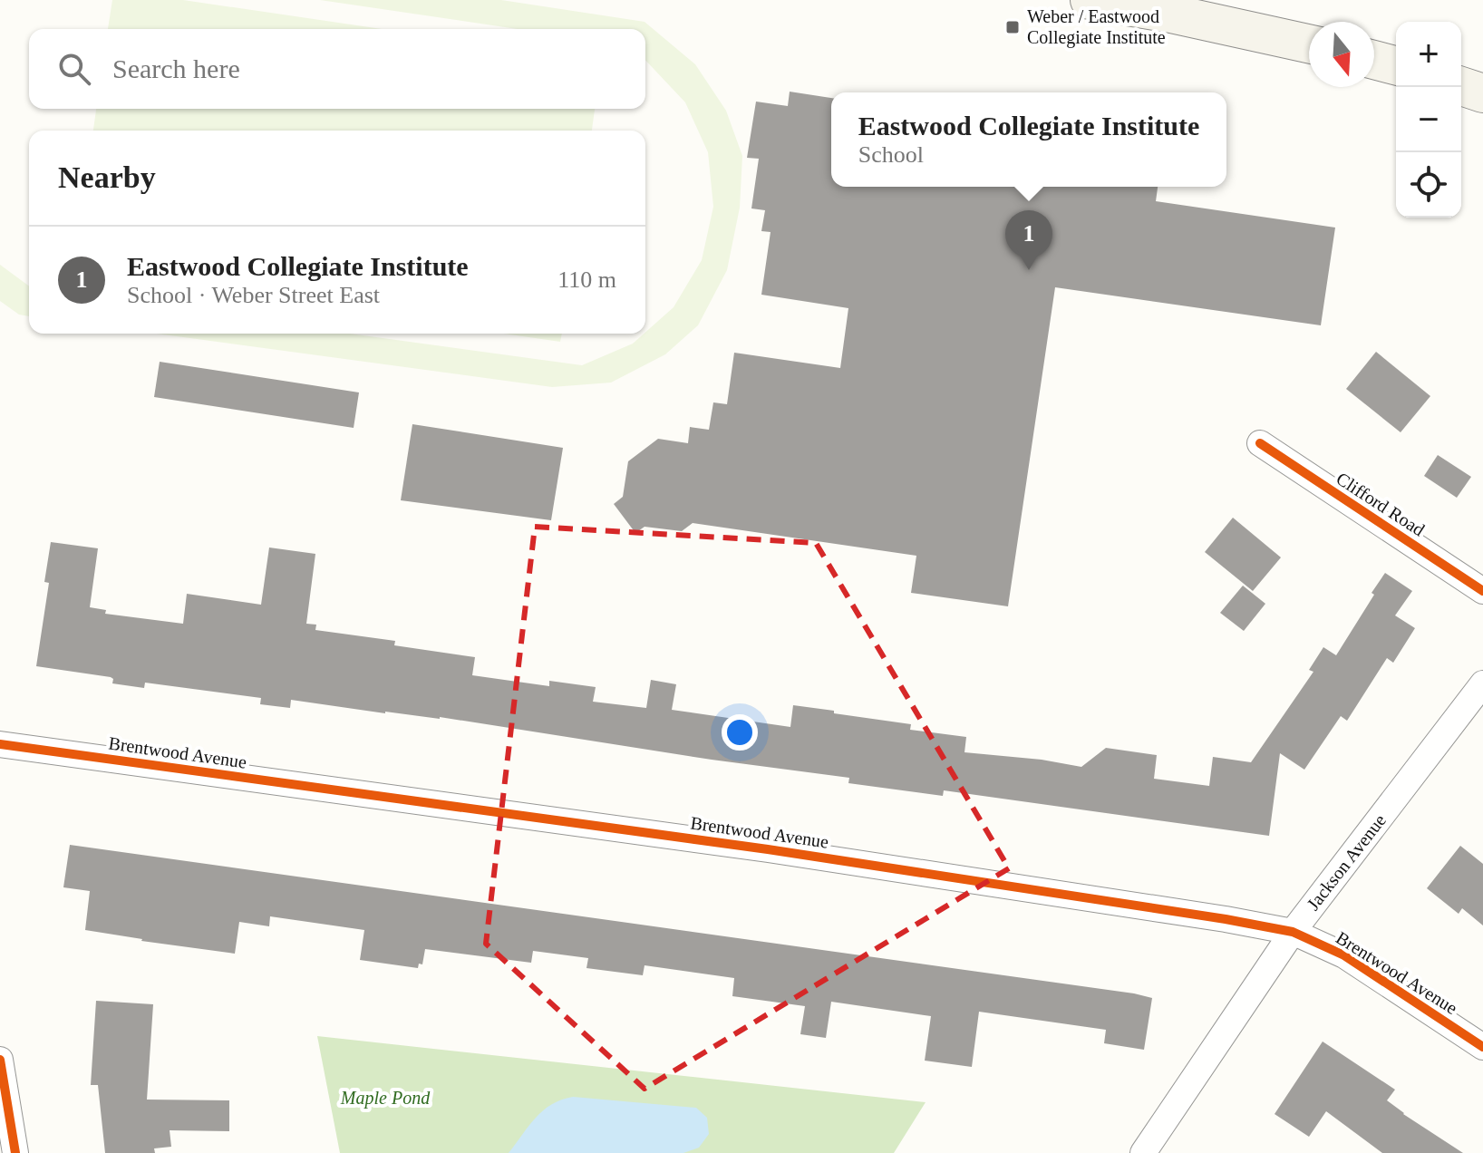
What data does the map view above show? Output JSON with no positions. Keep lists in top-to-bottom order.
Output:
{
  "streets": {
    "street": ["Clifford Road", "Brentwood Avenue", "Jackson Avenue"]
  },
  "crossings": [
    ["Brentwood Avenue", "Jackson Avenue"]
  ],
  "parks": ["Maple Pond"],
  "places": {
    "transit": ["Weber / Eastwood Collegiate Institute"]
  },
  "north": "bottom",
  "page": {
    "map_buttons": ["+", "−"],
    "search": "Search here",
    "popup": ["Eastwood Collegiate Institute", "School"],
    "heading": "Nearby",
    "pins": "1",
    "list": [
      {
        "mark": "1",
        "name": "Eastwood Collegiate Institute",
        "note": "School · Weber Street East",
        "value": "110 m"
      }
    ]
  }
}
